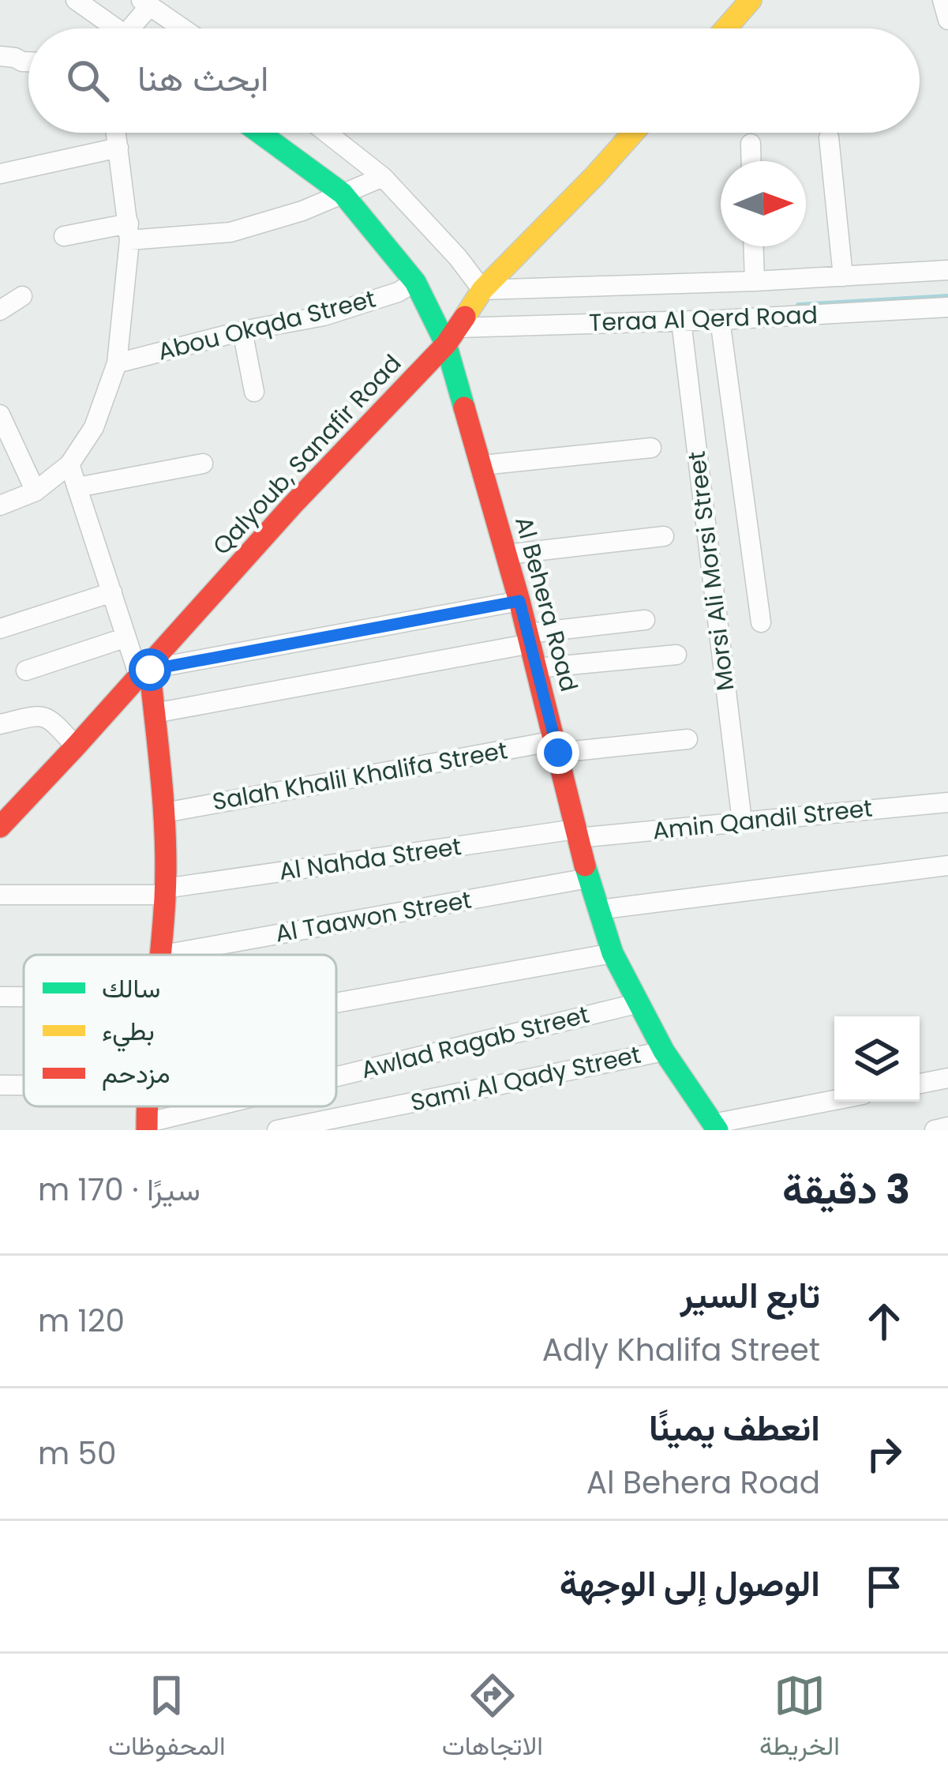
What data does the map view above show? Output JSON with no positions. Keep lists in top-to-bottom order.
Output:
{
  "streets": {
    "street": [
      "Teraa Al Qerd Road",
      "Abou Okqda Street",
      "Qalyoub, Sanafir Road",
      "Morsi Ali Morsi Street",
      "Al Behera Road",
      "Salah Khalil Khalifa Street",
      "Amin Qandil Street",
      "Al Nahda Street",
      "Al Taawon Street",
      "Awlad Ragab Street",
      "Sami Al Qady Street"
    ]
  },
  "crossings": [
    ["Teraa Al Qerd Road", "Qalyoub, Sanafir Road"],
    ["Teraa Al Qerd Road", "Morsi Ali Morsi Street"],
    ["Teraa Al Qerd Road", "Al Behera Road"],
    ["Abou Okqda Street", "Al Behera Road"],
    ["Qalyoub, Sanafir Road", "Al Behera Road"],
    ["Morsi Ali Morsi Street", "Amin Qandil Street"],
    ["Al Behera Road", "Salah Khalil Khalifa Street"],
    ["Al Behera Road", "Amin Qandil Street"],
    ["Al Behera Road", "Al Nahda Street"],
    ["Al Behera Road", "Al Taawon Street"],
    ["Al Behera Road", "Awlad Ragab Street"],
    ["Al Behera Road", "Sami Al Qady Street"],
    ["Amin Qandil Street", "Al Nahda Street"]
  ],
  "legend": ["سالك", "بطيء", "مزدحم"],
  "north": "right",
  "page": {
    "search": "ابحث هنا",
    "heading": ["3 دقيقة", "سيرًا · 170 m"],
    "list": [
      ["تابع السير", "Adly Khalifa Street", "120 m"],
      ["انعطف يمينًا", "Al Behera Road", "50 m"],
      "الوصول إلى الوجهة"
    ],
    "nav": ["الخريطة", "الاتجاهات", "المحفوظات"]
  }
}
